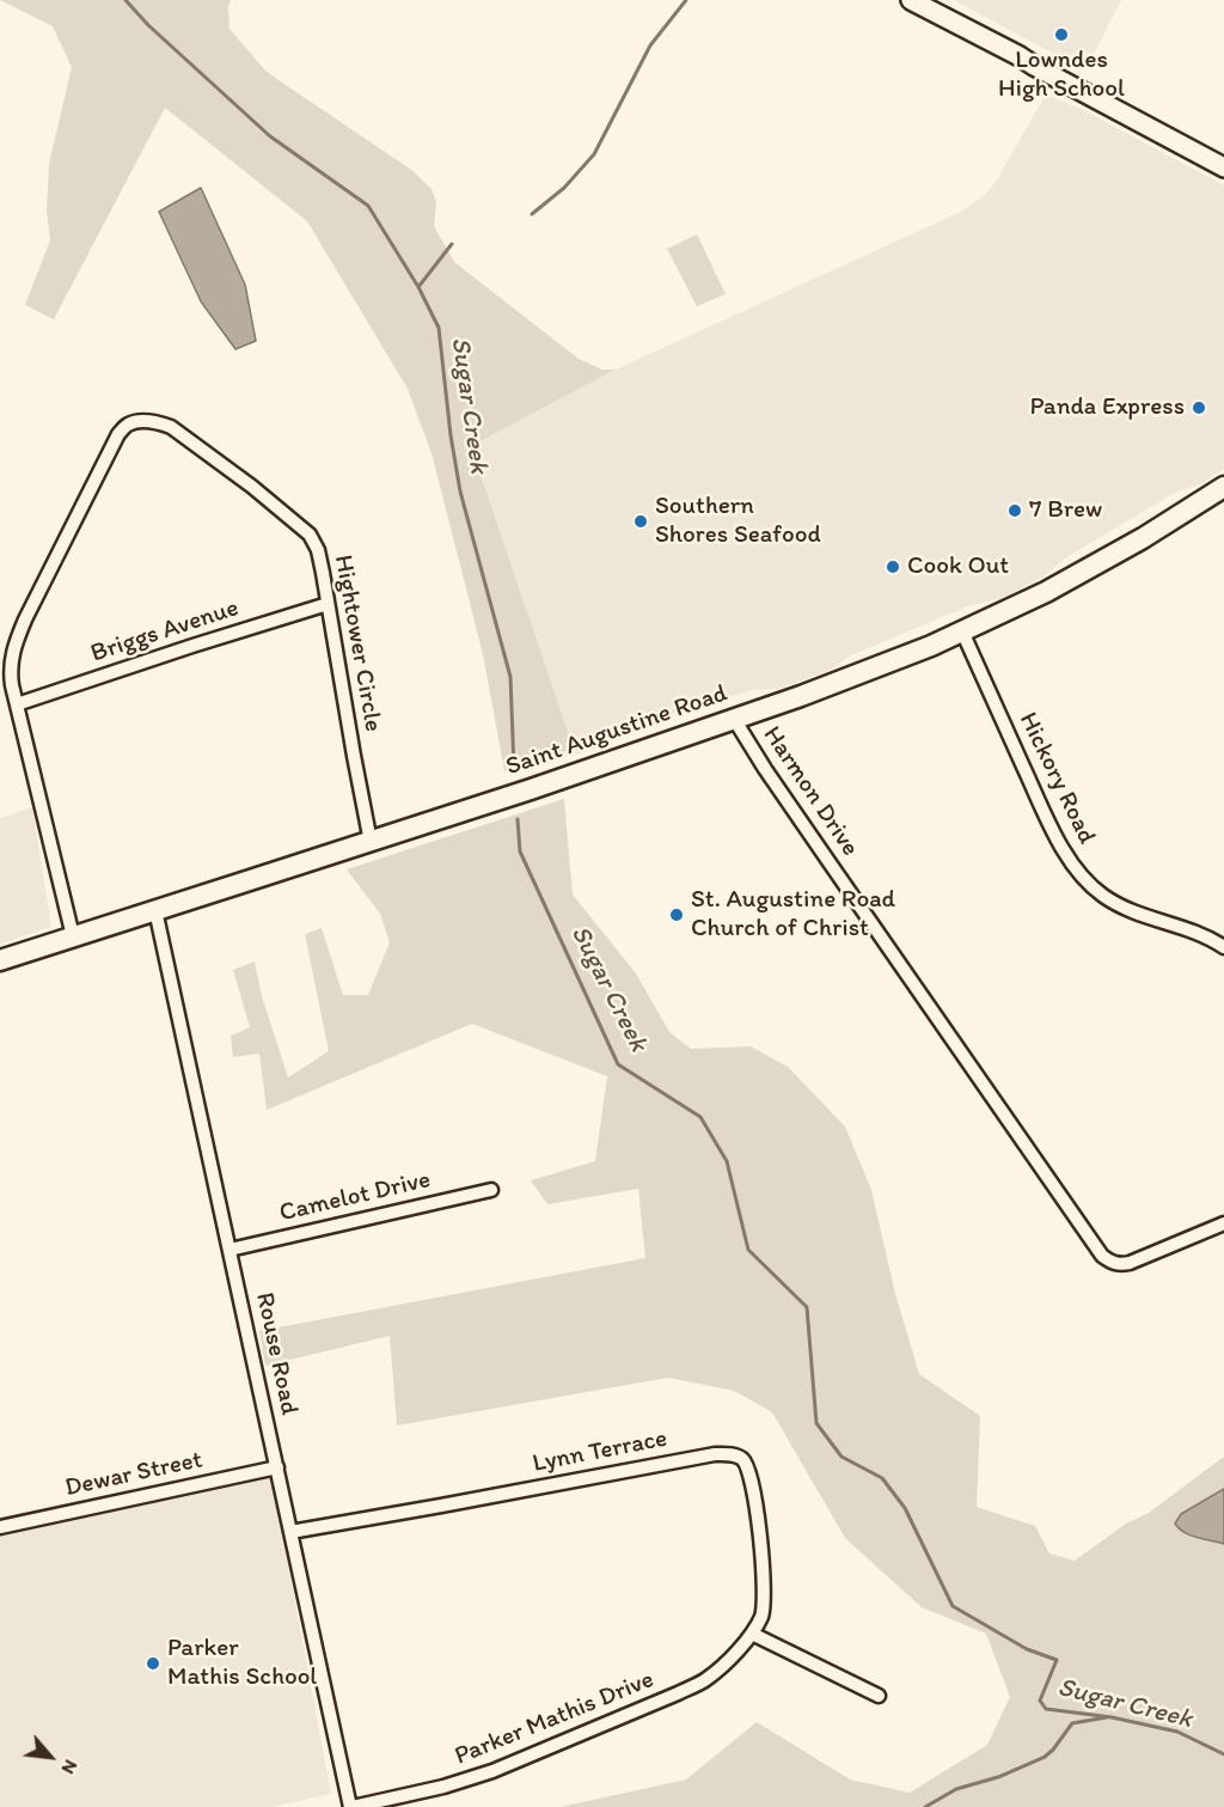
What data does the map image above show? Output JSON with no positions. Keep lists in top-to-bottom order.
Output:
{
  "streets": {
    "main road": ["Saint Augustine Road"],
    "street": [
      "Briggs Avenue",
      "Hightower Circle",
      "Hickory Road",
      "Harmon Drive",
      "Camelot Drive",
      "Rouse Road",
      "Lynn Terrace",
      "Dewar Street",
      "Parker Mathis Drive"
    ]
  },
  "crossings": [
    ["Briggs Avenue", "Hightower Circle"],
    ["Hightower Circle", "Saint Augustine Road"],
    ["Saint Augustine Road", "Hickory Road"],
    ["Saint Augustine Road", "Harmon Drive"],
    ["Saint Augustine Road", "Rouse Road"],
    ["Camelot Drive", "Rouse Road"],
    ["Rouse Road", "Lynn Terrace"],
    ["Rouse Road", "Dewar Street"],
    ["Rouse Road", "Parker Mathis Drive"],
    ["Lynn Terrace", "Parker Mathis Drive"]
  ],
  "water": ["Sugar Creek"],
  "places": [
    "Lowndes High School",
    "Panda Express",
    "7 Brew",
    "Southern Shores Seafood",
    "Cook Out",
    "St. Augustine Road Church of Christ",
    "Parker Mathis School"
  ],
  "north": "bottom right"
}
